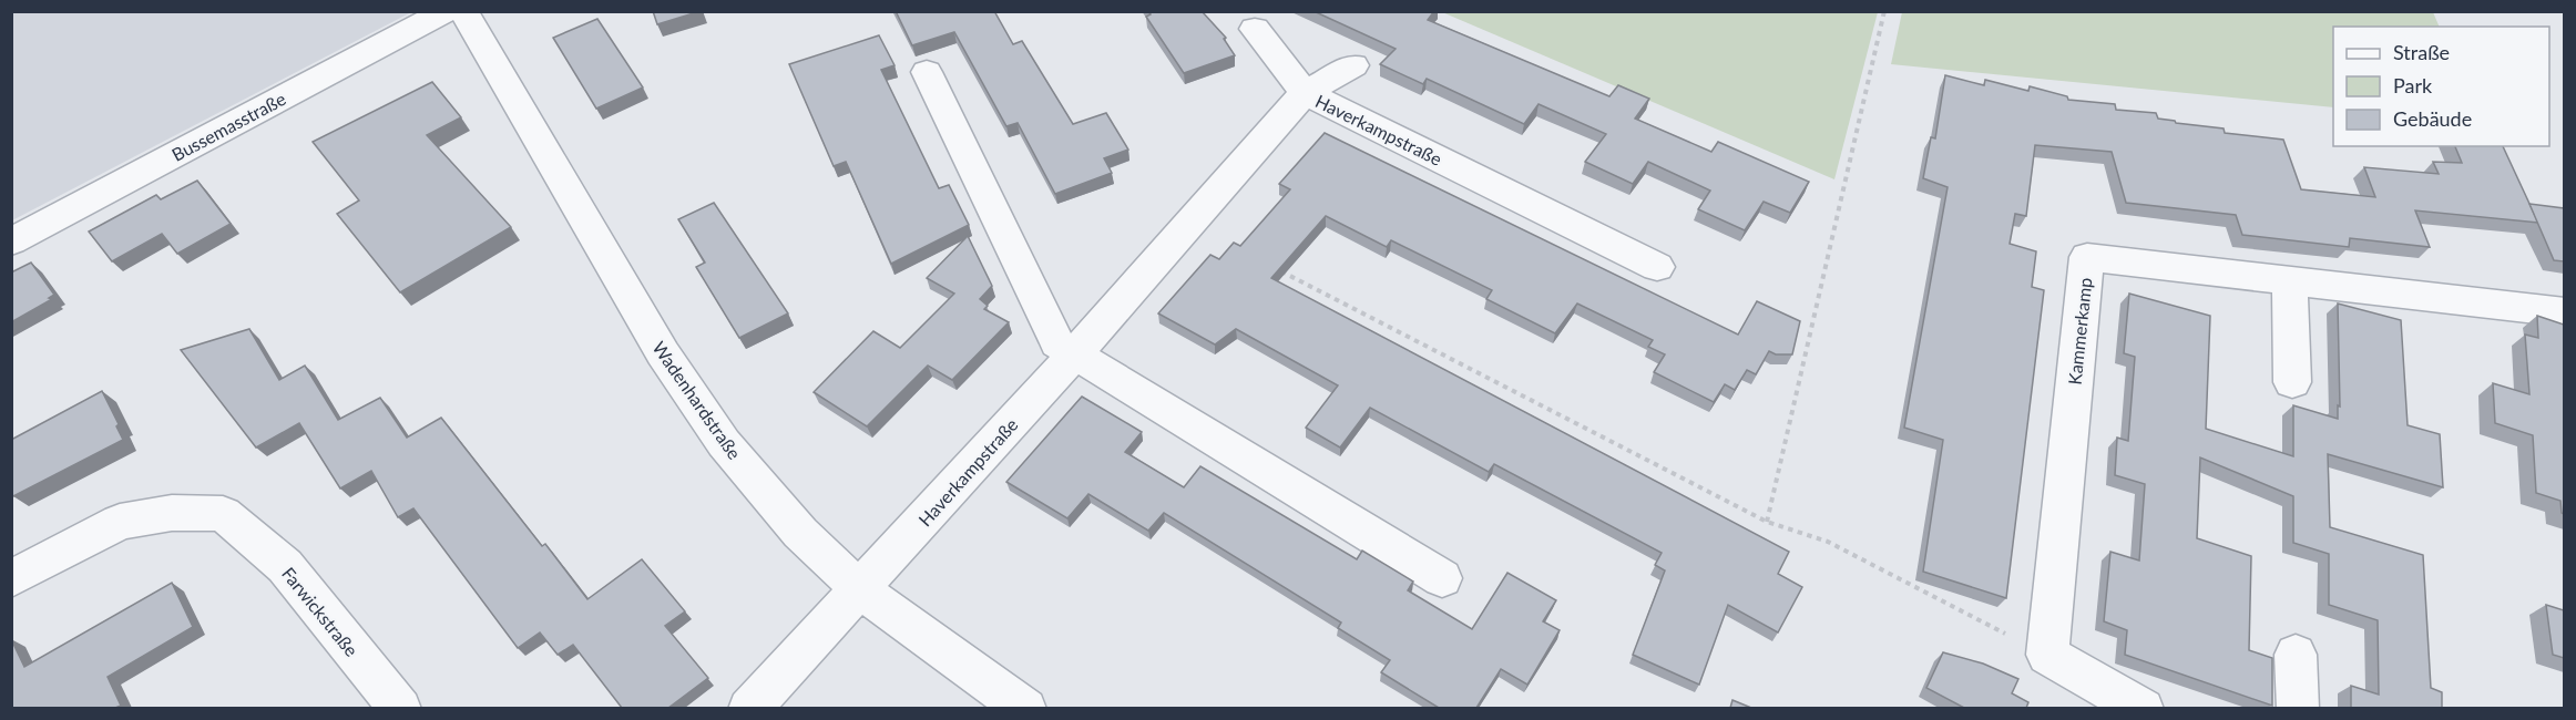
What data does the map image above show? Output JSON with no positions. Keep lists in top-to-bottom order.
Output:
{
  "streets": {
    "street": [
      "Bussemasstraße",
      "Haverkampstraße",
      "Kammerkamp",
      "Wadenhardstraße",
      "Farwickstraße"
    ]
  },
  "crossings": [
    ["Haverkampstraße", "Wadenhardstraße"]
  ],
  "legend": ["Straße", "Park", "Gebäude"]
}
